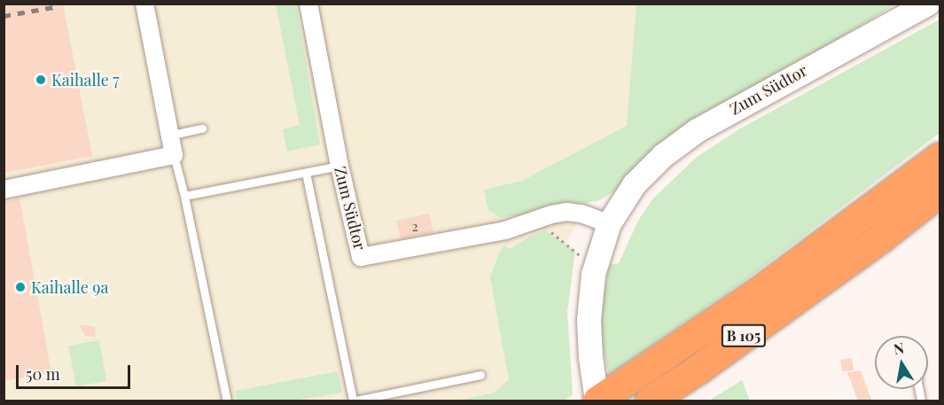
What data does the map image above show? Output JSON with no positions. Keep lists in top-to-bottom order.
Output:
{
  "streets": {
    "highway": ["B 105"],
    "street": ["Zum Südtor"]
  },
  "crossings": [
    ["Zum Südtor", "B 105"]
  ],
  "places": ["Kaihalle 7", "Kaihalle 9a"],
  "house_numbers": ["2"],
  "scale_bar": "50 m",
  "north": "top"
}
